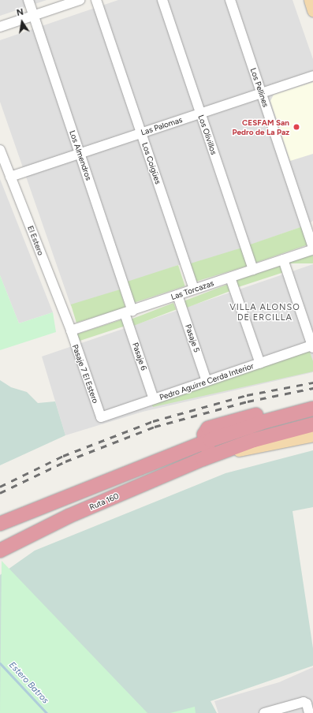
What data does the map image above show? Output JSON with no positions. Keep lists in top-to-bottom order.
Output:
{
  "streets": {
    "highway": ["Ruta 160"],
    "street": [
      "Los Pellines",
      "Las Palomas",
      "Los Olivillos",
      "Los Almendros",
      "Los Coigües",
      "El Estero",
      "Las Torcazas",
      "Pasaje 5",
      "Pasaje 6",
      "Pasaje 7 El Estero",
      "Pedro Aguirre Cerda Interior"
    ]
  },
  "crossings": [
    ["Los Pellines", "Las Palomas"],
    ["Los Pellines", "Las Torcazas"],
    ["Las Palomas", "Los Olivillos"],
    ["Las Palomas", "Los Almendros"],
    ["Las Palomas", "Los Coigües"],
    ["Las Palomas", "El Estero"],
    ["Los Olivillos", "Las Torcazas"],
    ["Los Almendros", "Las Torcazas"],
    ["Los Almendros", "Pasaje 6"],
    ["Los Coigües", "Las Torcazas"],
    ["El Estero", "Las Torcazas"],
    ["El Estero", "Pasaje 7 El Estero"],
    ["Las Torcazas", "Pasaje 5"],
    ["Las Torcazas", "Pasaje 6"],
    ["Las Torcazas", "Pasaje 7 El Estero"],
    ["Pasaje 5", "Pedro Aguirre Cerda Interior"],
    ["Pasaje 6", "Pedro Aguirre Cerda Interior"],
    ["Pasaje 7 El Estero", "Pedro Aguirre Cerda Interior"]
  ],
  "districts": ["VILLA ALONSO DE ERCILLA"],
  "water": ["Estero Batros"],
  "places": ["CESFAM San Pedro de La Paz"],
  "north": "top"
}
